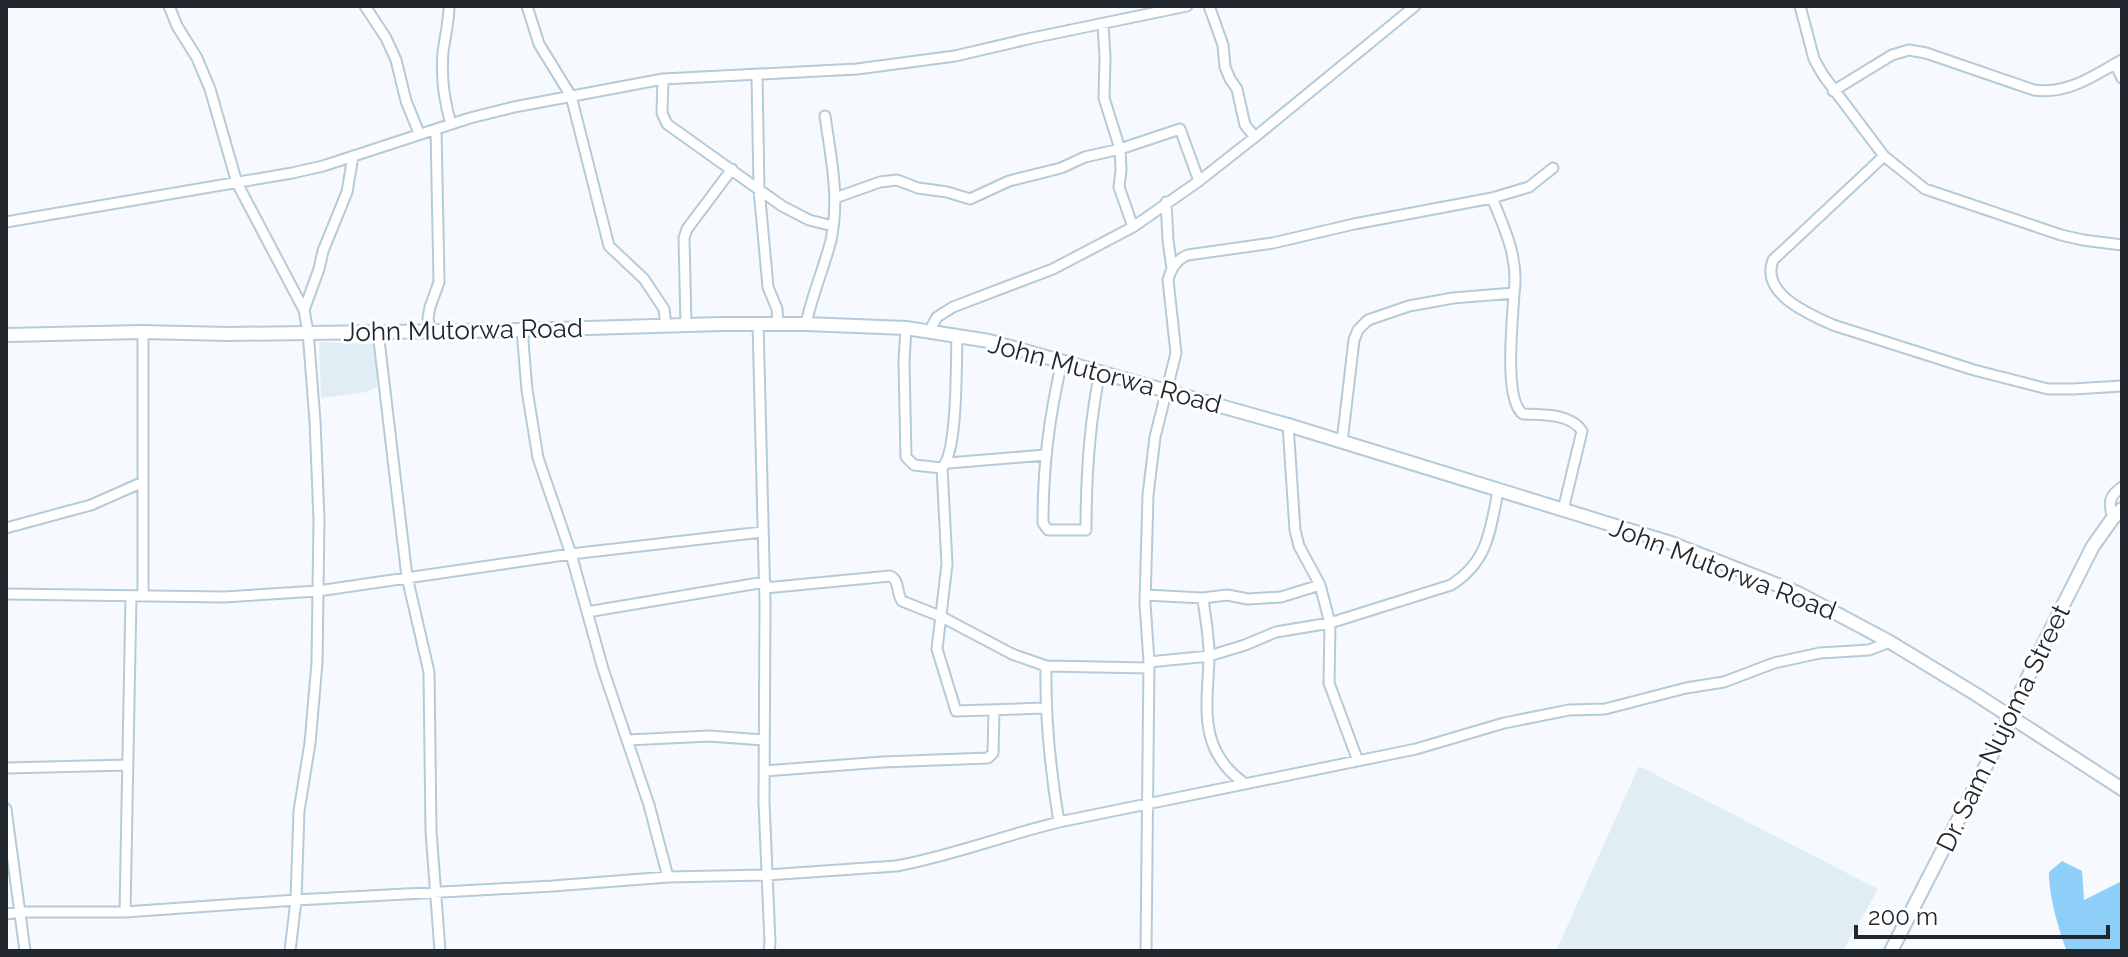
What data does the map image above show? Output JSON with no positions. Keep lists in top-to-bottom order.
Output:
{
  "streets": {
    "street": ["John Mutorwa Road", "Dr. Sam Nujoma Street"]
  },
  "crossings": [
    ["John Mutorwa Road", "Dr. Sam Nujoma Street"]
  ],
  "scale_bar": "200 m"
}
